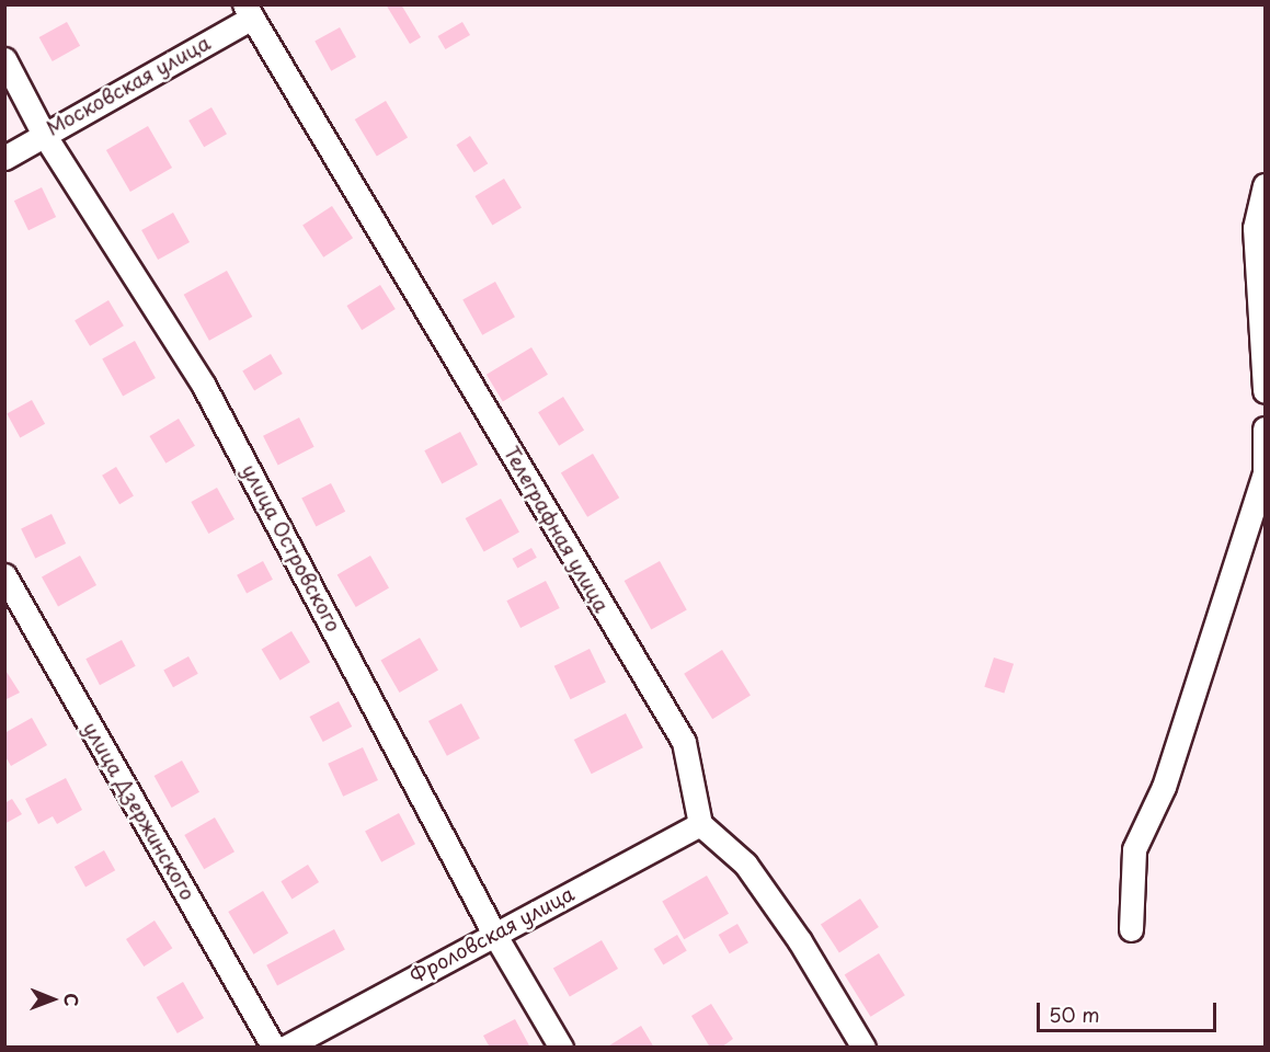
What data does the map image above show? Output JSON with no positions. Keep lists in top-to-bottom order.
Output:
{
  "streets": {
    "street": [
      "Московская улица",
      "Телеграфная улица",
      "улица Островского",
      "улица Дзержинского",
      "Фроловская улица"
    ]
  },
  "crossings": [
    ["Московская улица", "Телеграфная улица"],
    ["Московская улица", "улица Островского"],
    ["Телеграфная улица", "Фроловская улица"],
    ["улица Островского", "Фроловская улица"]
  ],
  "scale_bar": "50 m",
  "north": "right"
}
